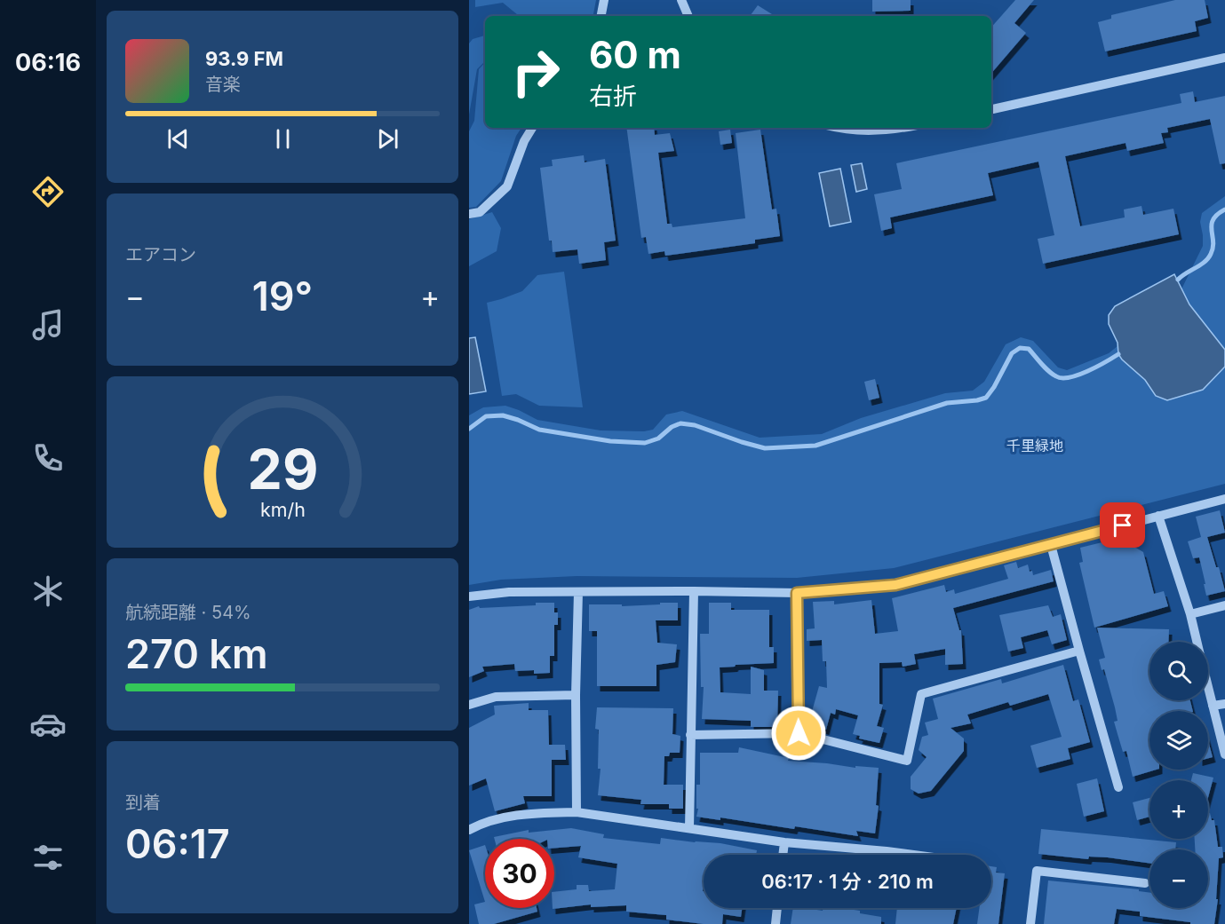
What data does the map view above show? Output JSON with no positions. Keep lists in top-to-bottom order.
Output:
{
  "parks": ["千里緑地"],
  "page": {
    "tabs": "06:16",
    "turn": ["60 m", "右折"],
    "song": ["93.9 FM", "音楽"],
    "tile": [
      "エアコン",
      ["航続距離 · 54%", "270 km"],
      ["到着", "06:17"]
    ],
    "heat": ["−", "19°", "+"],
    "map_buttons": ["+", "−"],
    "limit": "30",
    "trip": "06:17 · 1 分 · 210 m",
    "gauge": ["29", "km/h"]
  }
}
